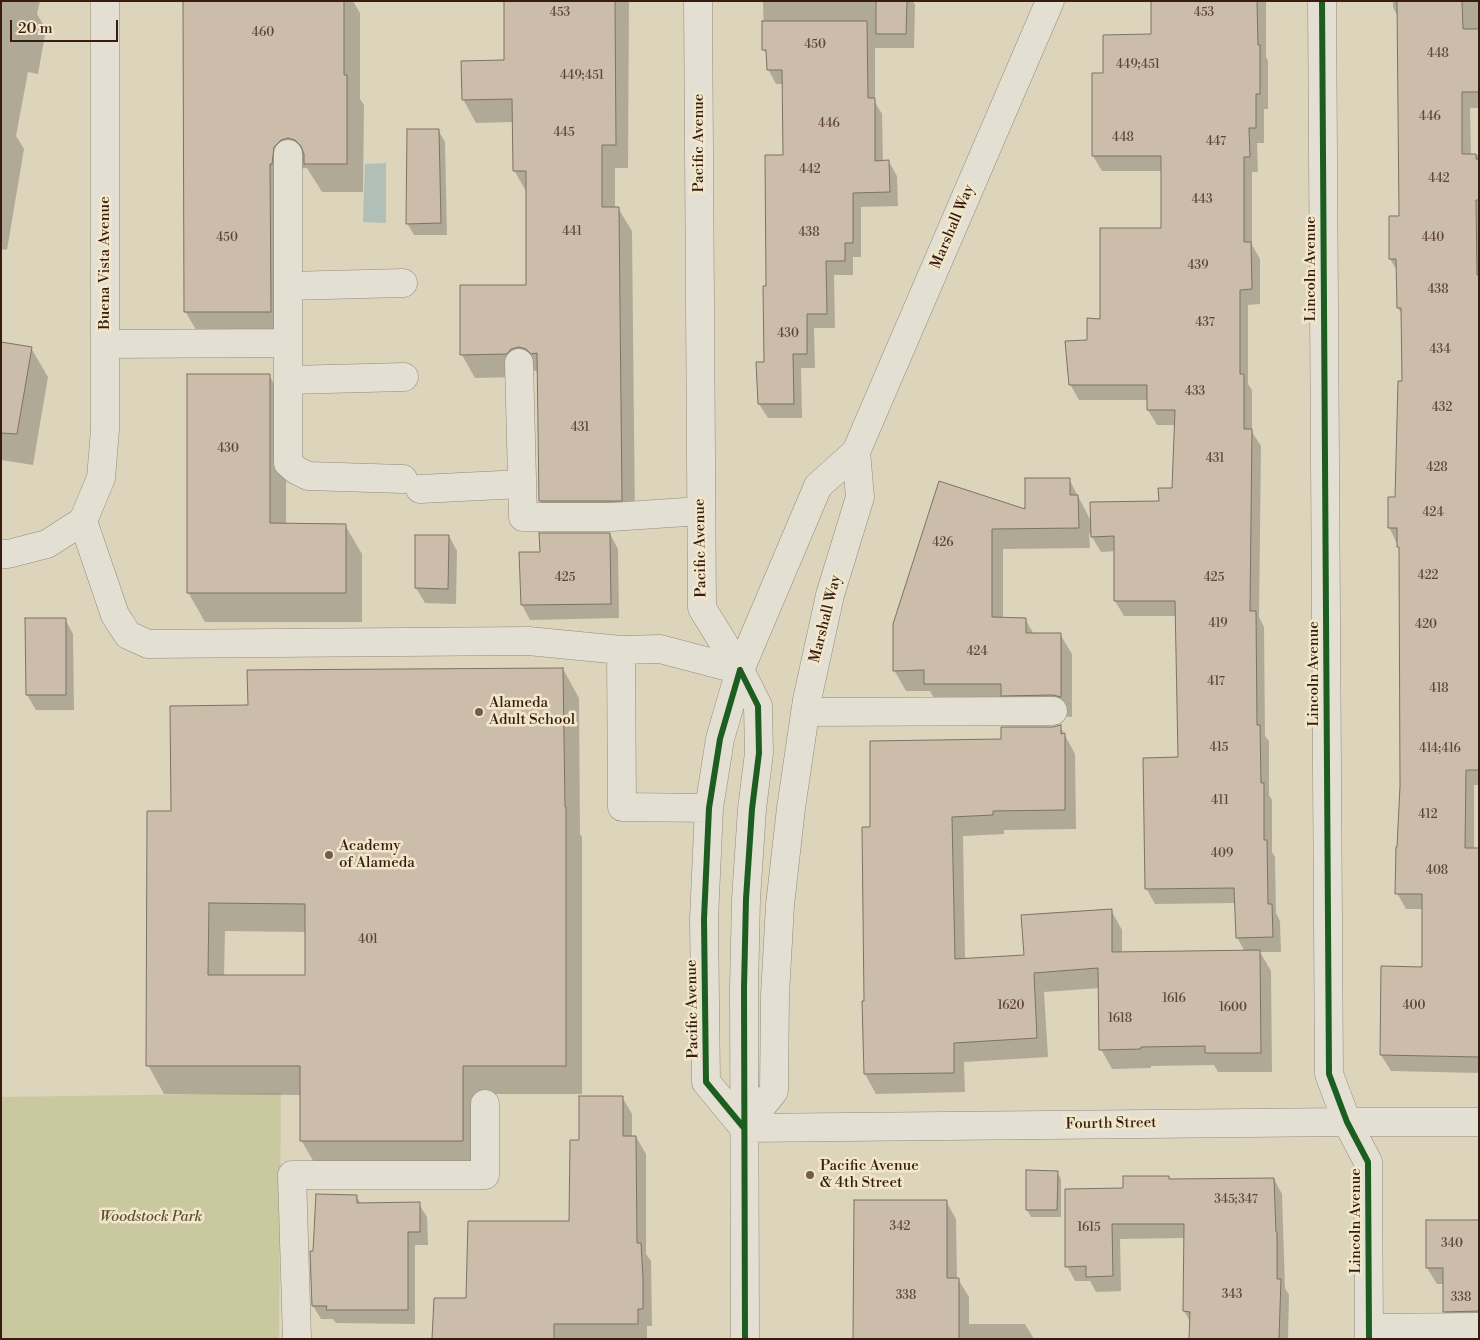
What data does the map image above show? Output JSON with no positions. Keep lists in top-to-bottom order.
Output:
{
  "streets": {
    "street": [
      "Pacific Avenue",
      "Marshall Way",
      "Buena Vista Avenue",
      "Lincoln Avenue",
      "Fourth Street"
    ]
  },
  "crossings": [
    ["Pacific Avenue", "Marshall Way"],
    ["Pacific Avenue", "Fourth Street"],
    ["Lincoln Avenue", "Fourth Street"]
  ],
  "parks": ["Woodstock Park"],
  "places": ["Alameda Adult School", "Academy of Alameda", "Pacific Avenue & 4th Street"],
  "house_numbers": [
    "453",
    "453",
    "460",
    "450",
    "448",
    "449;451",
    "449;451",
    "446",
    "446",
    "445",
    "448",
    "447",
    "442",
    "442",
    "443",
    "441",
    "438",
    "450",
    "440",
    "439",
    "438",
    "437",
    "430",
    "434",
    "433",
    "432",
    "431",
    "430",
    "431",
    "428",
    "424",
    "426",
    "422",
    "425",
    "425",
    "419",
    "420",
    "424",
    "417",
    "418",
    "415",
    "414;416",
    "411",
    "412",
    "409",
    "408",
    "401",
    "1616",
    "1620",
    "400",
    "1600",
    "1618",
    "345;347",
    "342",
    "1615",
    "340",
    "343",
    "338",
    "338"
  ],
  "scale_bar": "20 m"
}
